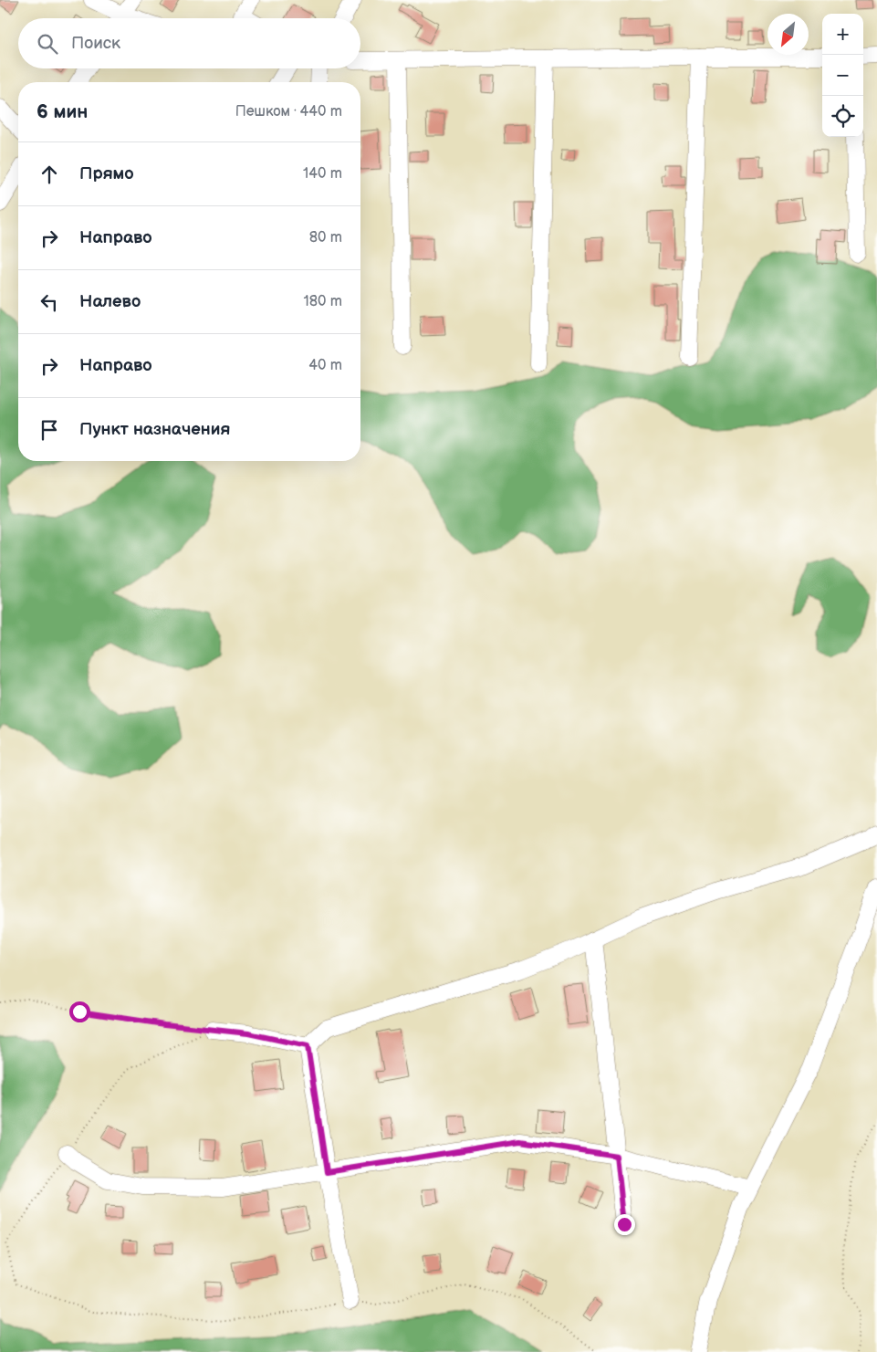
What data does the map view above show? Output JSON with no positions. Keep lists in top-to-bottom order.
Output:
{
  "north": "bottom left",
  "page": {
    "map_buttons": ["+", "−"],
    "search": "Поиск",
    "heading": ["6 мин", "Пешком · 440 m"],
    "list": [
      ["Прямо", "140 m"],
      ["Направо", "80 m"],
      ["Налево", "180 m"],
      ["Направо", "40 m"],
      "Пункт назначения"
    ]
  }
}
